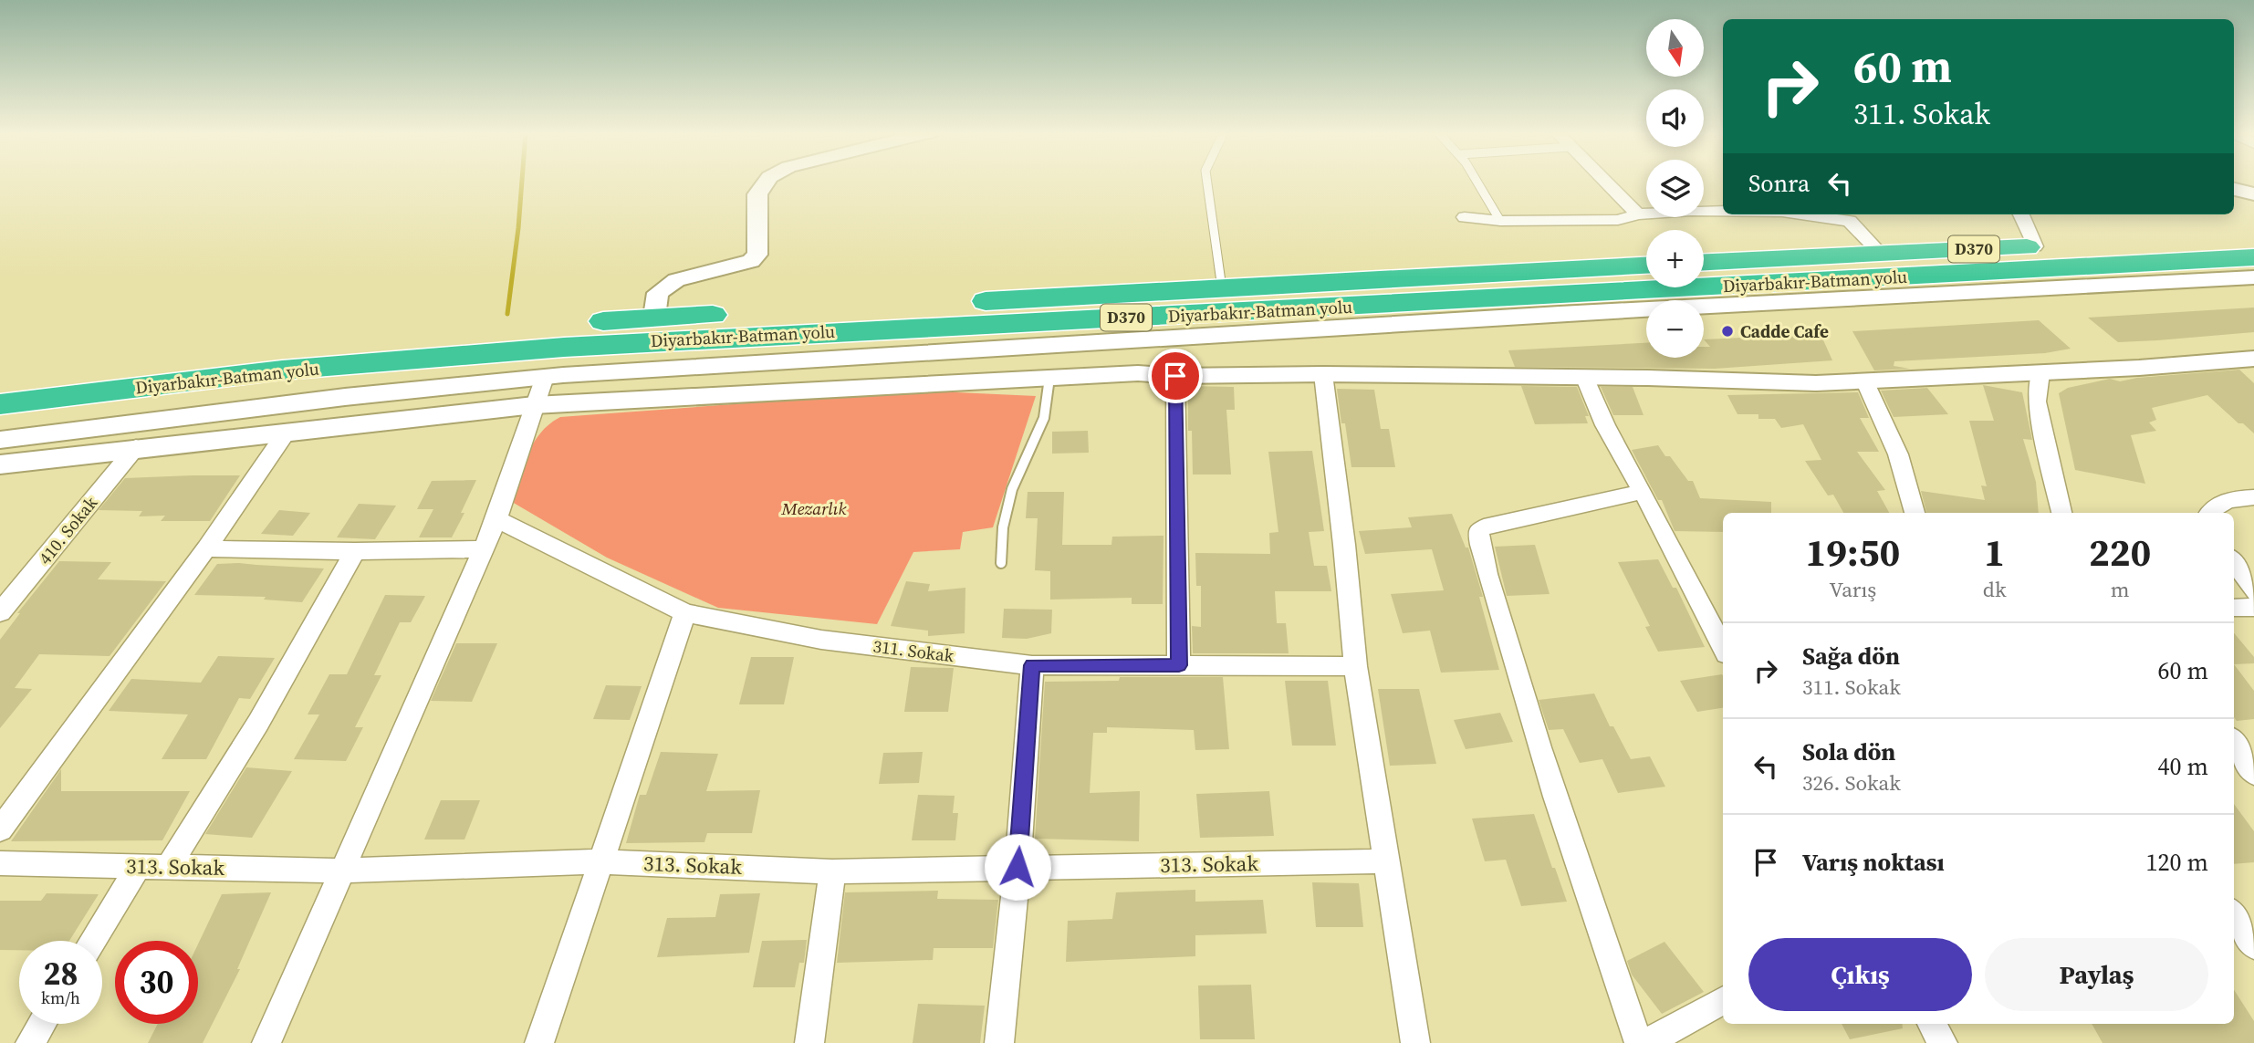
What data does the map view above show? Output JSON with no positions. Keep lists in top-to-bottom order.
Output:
{
  "streets": {
    "highway": ["D370", "Diyarbakır-Batman yolu"],
    "street": ["410. Sokak", "311. Sokak", "313. Sokak"]
  },
  "parks": ["Mezarlık"],
  "places": ["Cadde Cafe"],
  "north": "bottom",
  "page": {
    "map_buttons": ["+", "−"],
    "turn": ["60 m", "311. Sokak"],
    "then": "Sonra",
    "eta": [
      "19:50",
      "Varış",
      "1",
      "dk",
      "220",
      "m"
    ],
    "list": [
      {
        "name": "Sağa dön",
        "note": "311. Sokak",
        "value": "60 m"
      },
      {
        "name": "Sola dön",
        "note": "326. Sokak",
        "value": "40 m"
      },
      {
        "name": "Varış noktası",
        "value": "120 m"
      }
    ],
    "buttons": ["Çıkış", "Paylaş"],
    "speed": "28 km/h",
    "limit": "30"
  }
}
